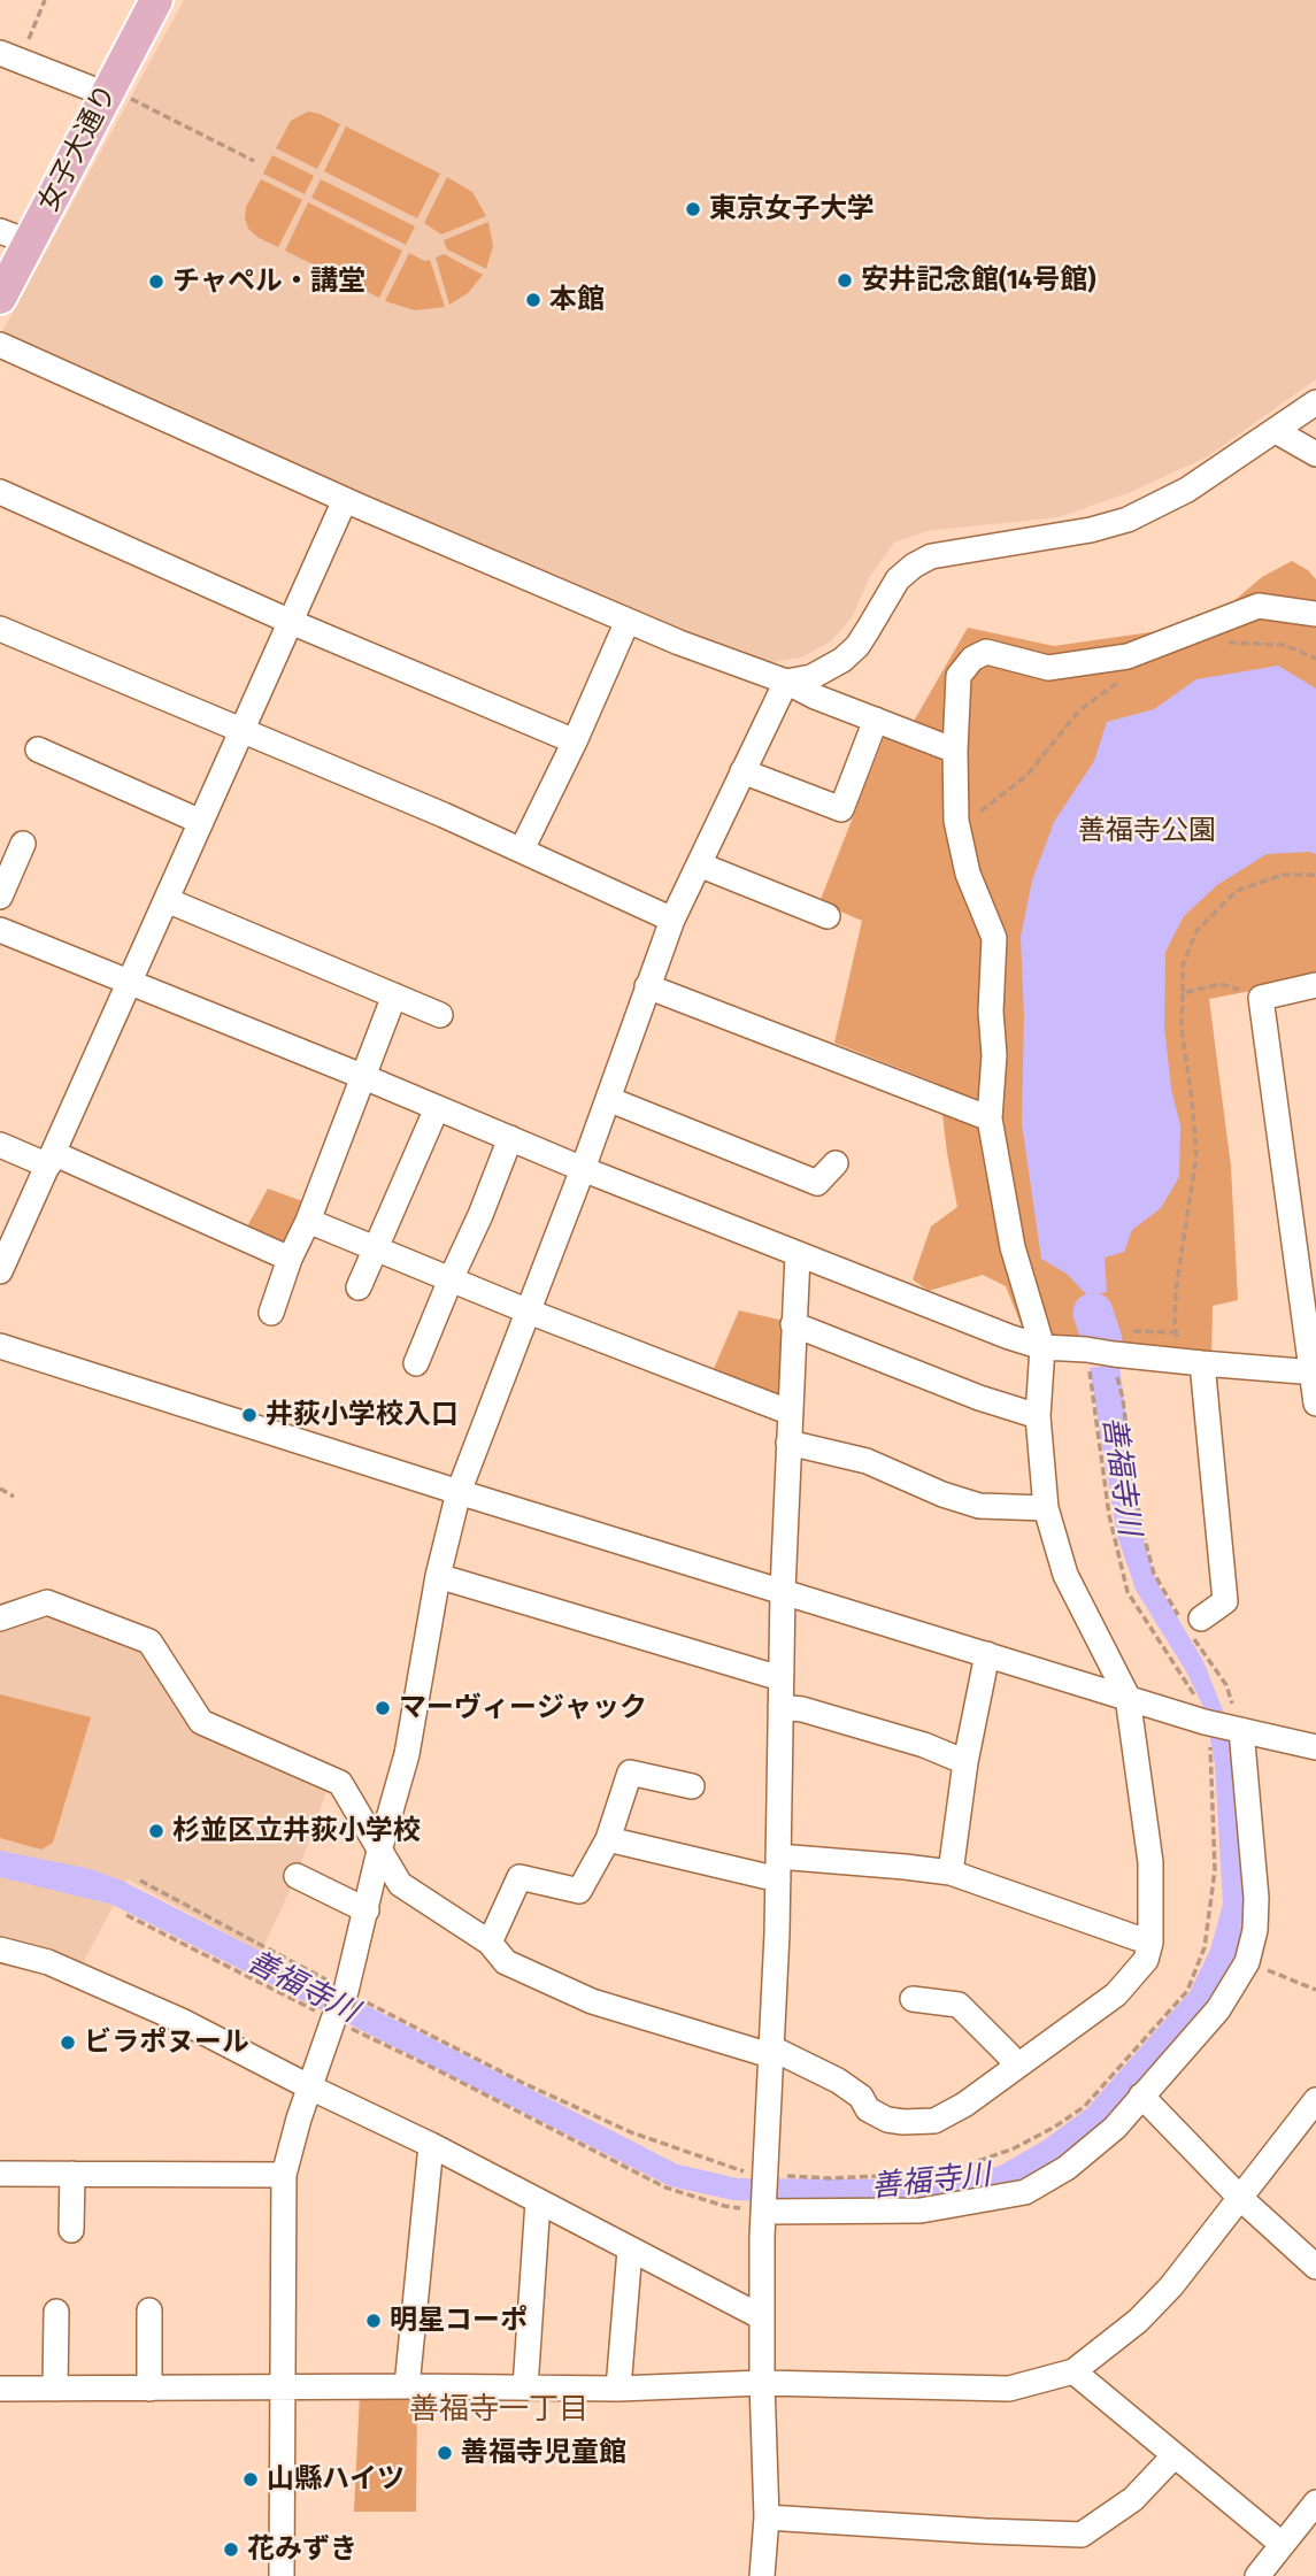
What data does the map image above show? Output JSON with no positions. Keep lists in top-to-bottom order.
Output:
{
  "streets": {
    "main road": ["女子大通り"]
  },
  "districts": ["善福寺一丁目"],
  "water": ["善福寺川"],
  "parks": ["善福寺公園"],
  "places": [
    "東京女子大学",
    "安井記念館(14号館)",
    "チャペル・講堂",
    "本館",
    "井荻小学校入口",
    "マーヴィージャック",
    "杉並区立井荻小学校",
    "ビラポヌール",
    "明星コーポ",
    "善福寺児童館",
    "山縣ハイツ",
    "花みずき"
  ]
}
